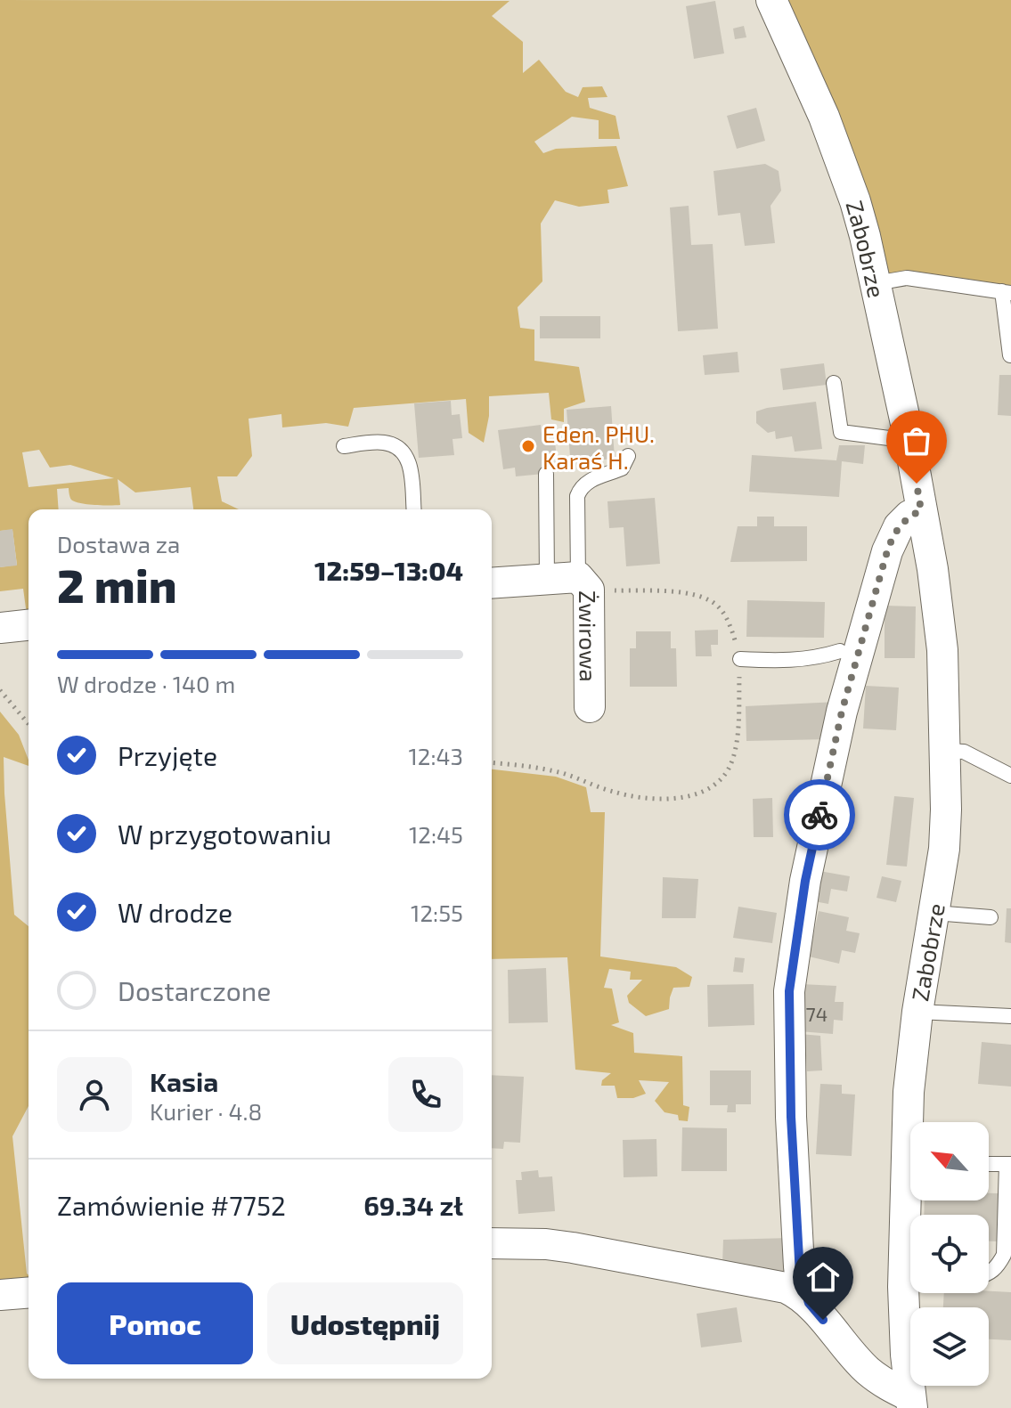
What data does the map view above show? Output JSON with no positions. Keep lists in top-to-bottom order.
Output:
{
  "streets": {
    "street": ["Zabobrze", "Żwirowa"]
  },
  "places": ["Eden. PHU. Karaś H."],
  "house_numbers": ["74"],
  "north": "top left",
  "page": {
    "heading": ["2 min", "Dostawa za", "12:59–13:04"],
    "panel": [
      "Kasia",
      "Kurier · 4.8",
      "Zamówienie #7752",
      "69.34 zł"
    ],
    "bar": "W drodze · 140 m",
    "list": [
      ["Przyjęte", "12:43"],
      ["W przygotowaniu", "12:45"],
      ["W drodze", "12:55"],
      "Dostarczone"
    ],
    "buttons": ["Pomoc", "Udostępnij"]
  }
}
